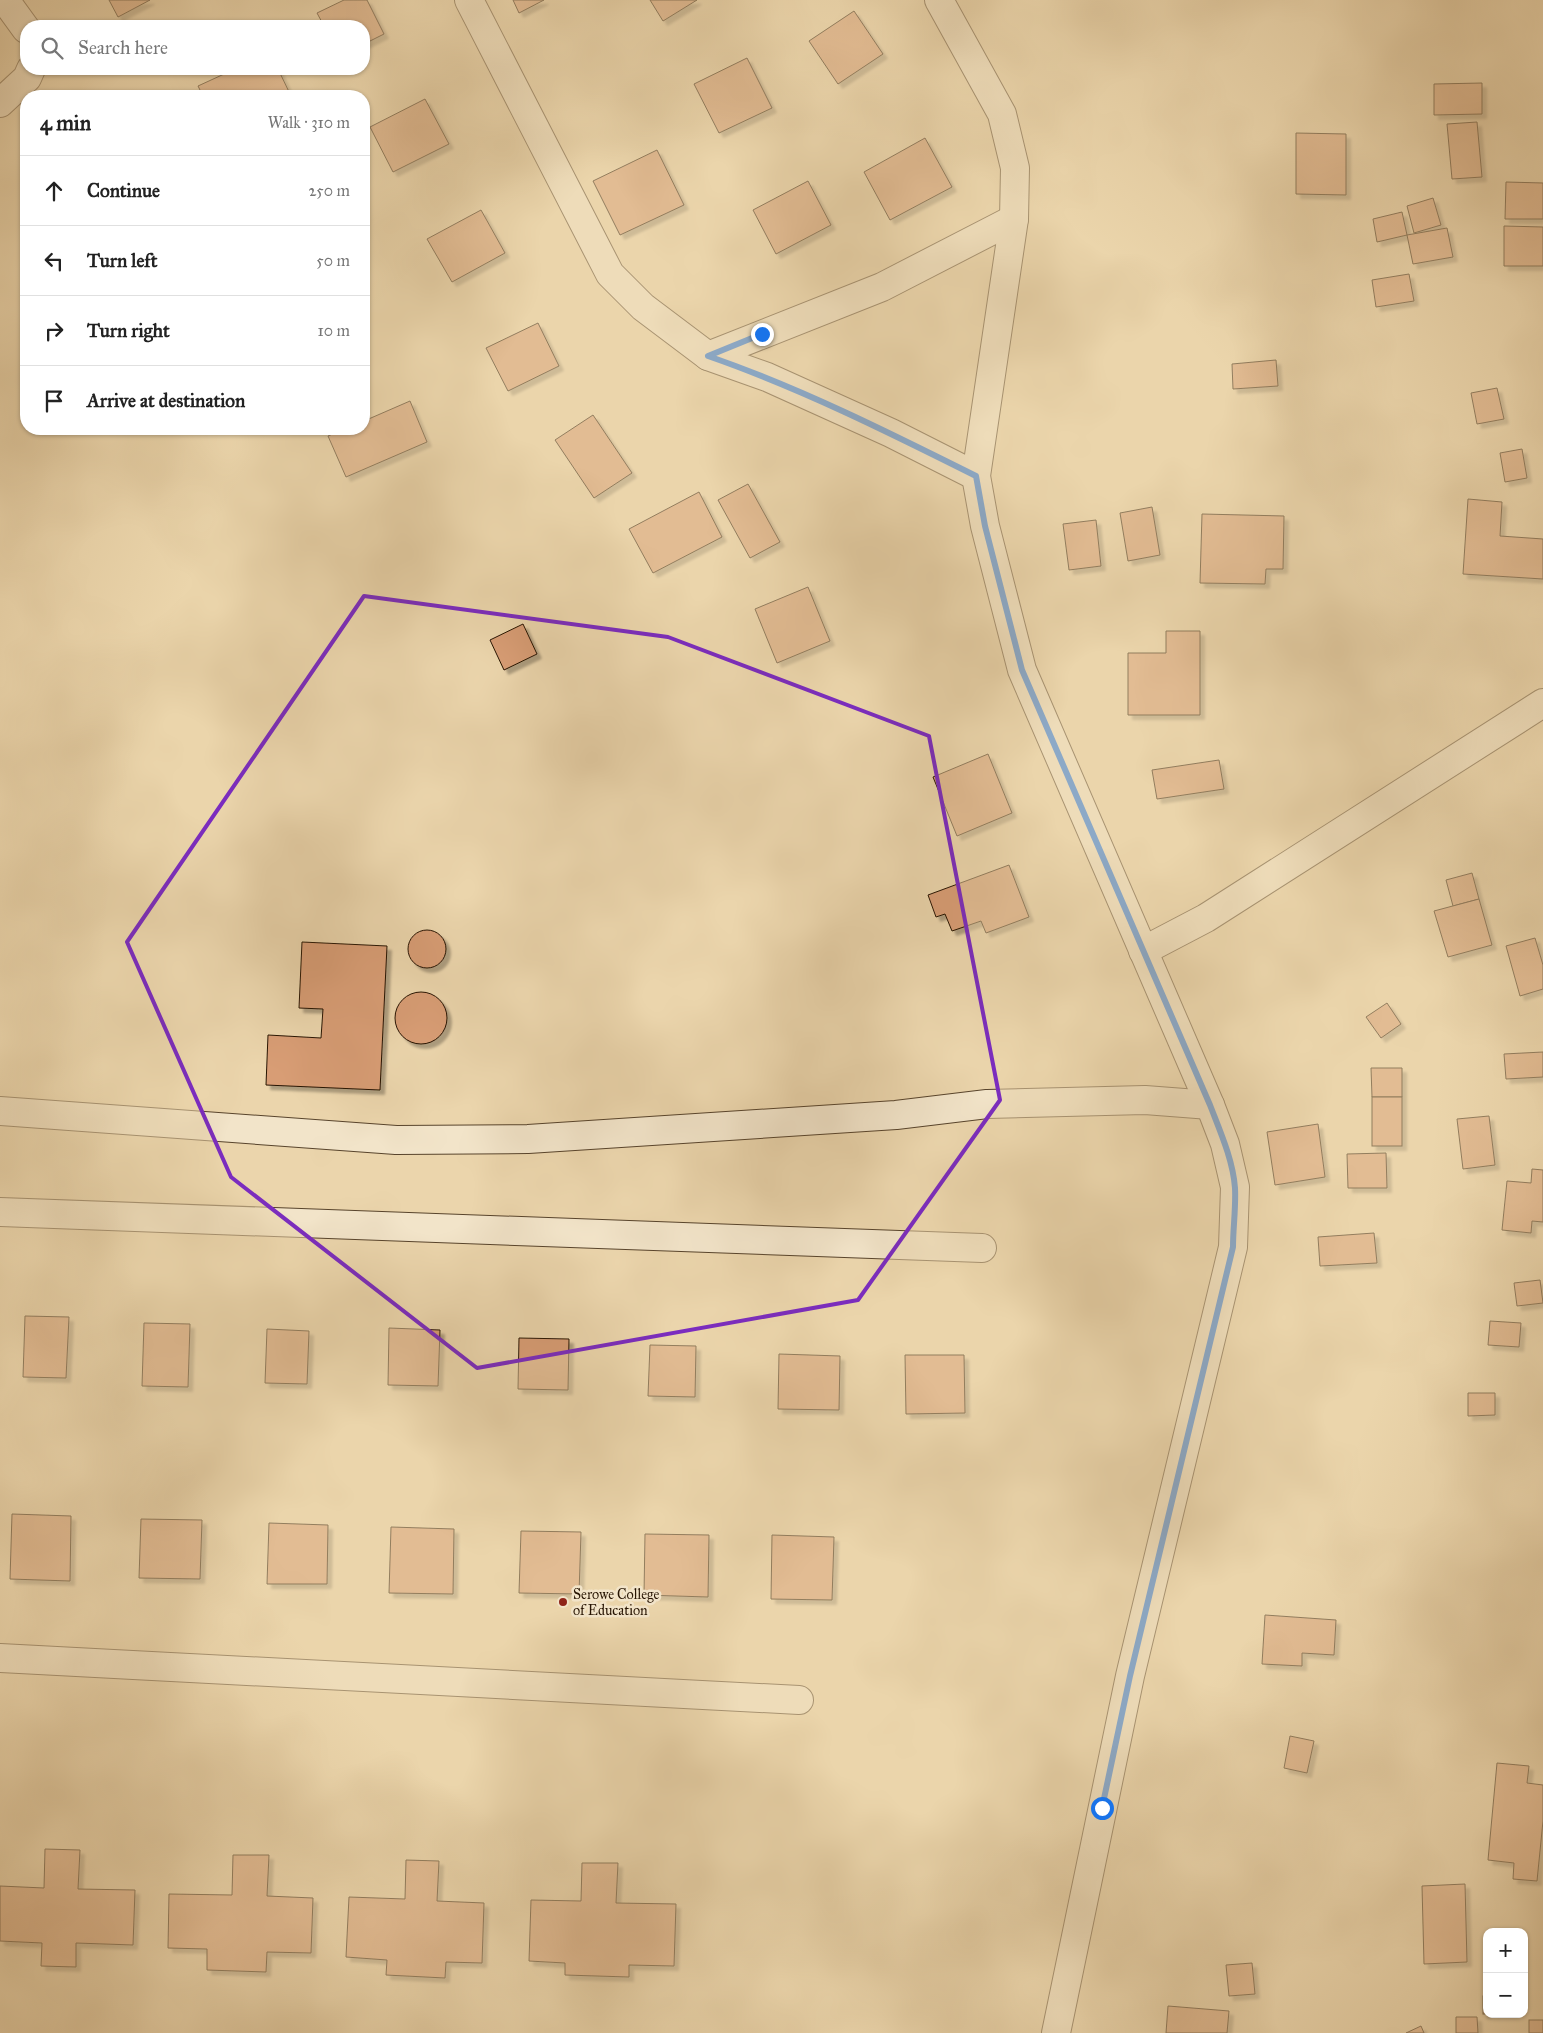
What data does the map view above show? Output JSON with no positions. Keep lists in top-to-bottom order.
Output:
{
  "places": ["Serowe College of Education"],
  "page": {
    "search": "Search here",
    "heading": ["4 min", "Walk · 310 m"],
    "list": [
      ["Continue", "250 m"],
      ["Turn left", "50 m"],
      ["Turn right", "10 m"],
      "Arrive at destination"
    ],
    "map_buttons": ["+", "−"]
  }
}
